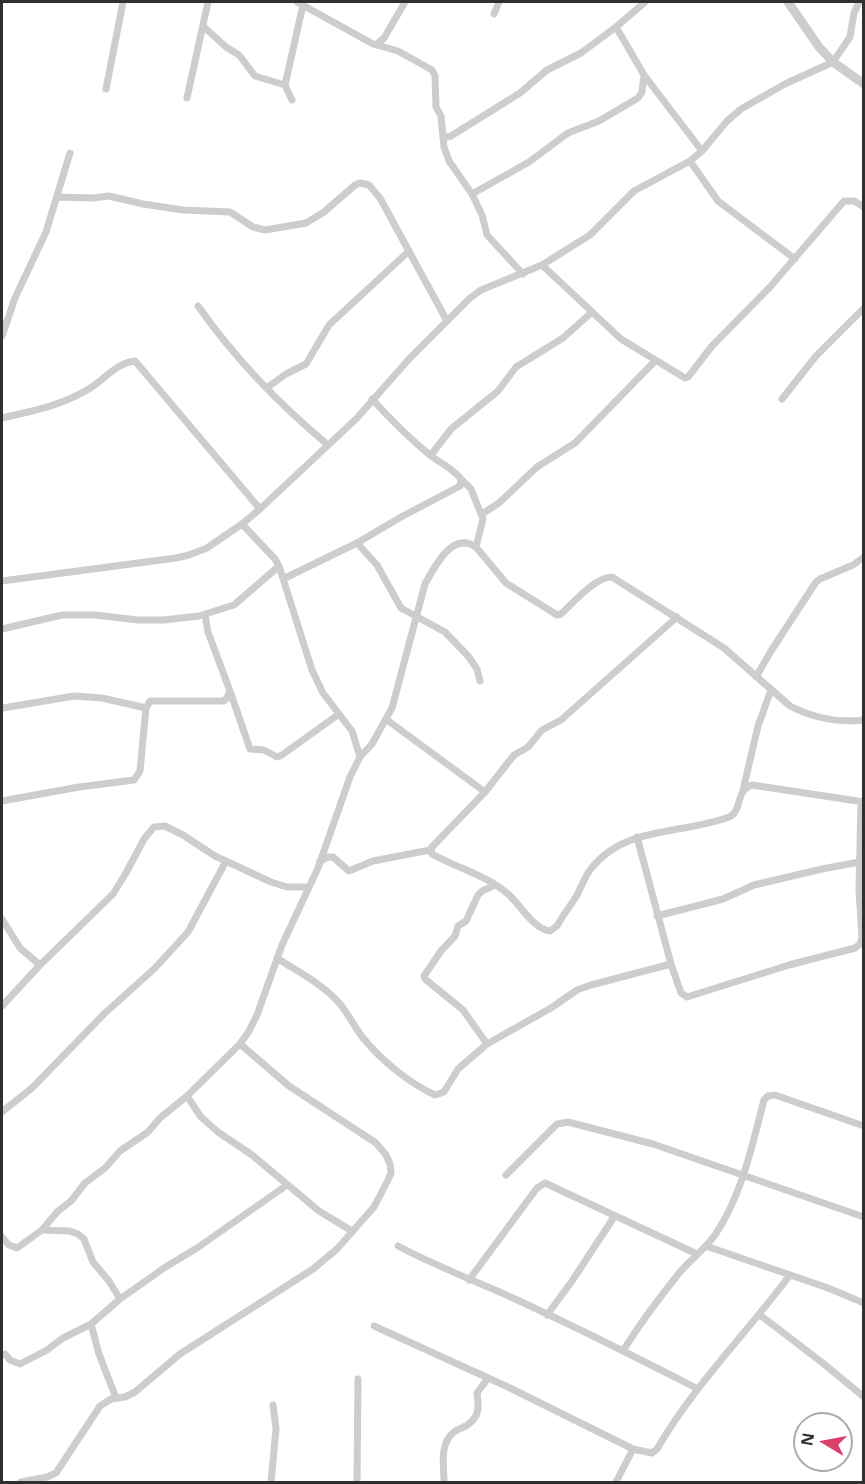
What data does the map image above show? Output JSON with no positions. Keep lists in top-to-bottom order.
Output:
{
  "north": "left"
}
